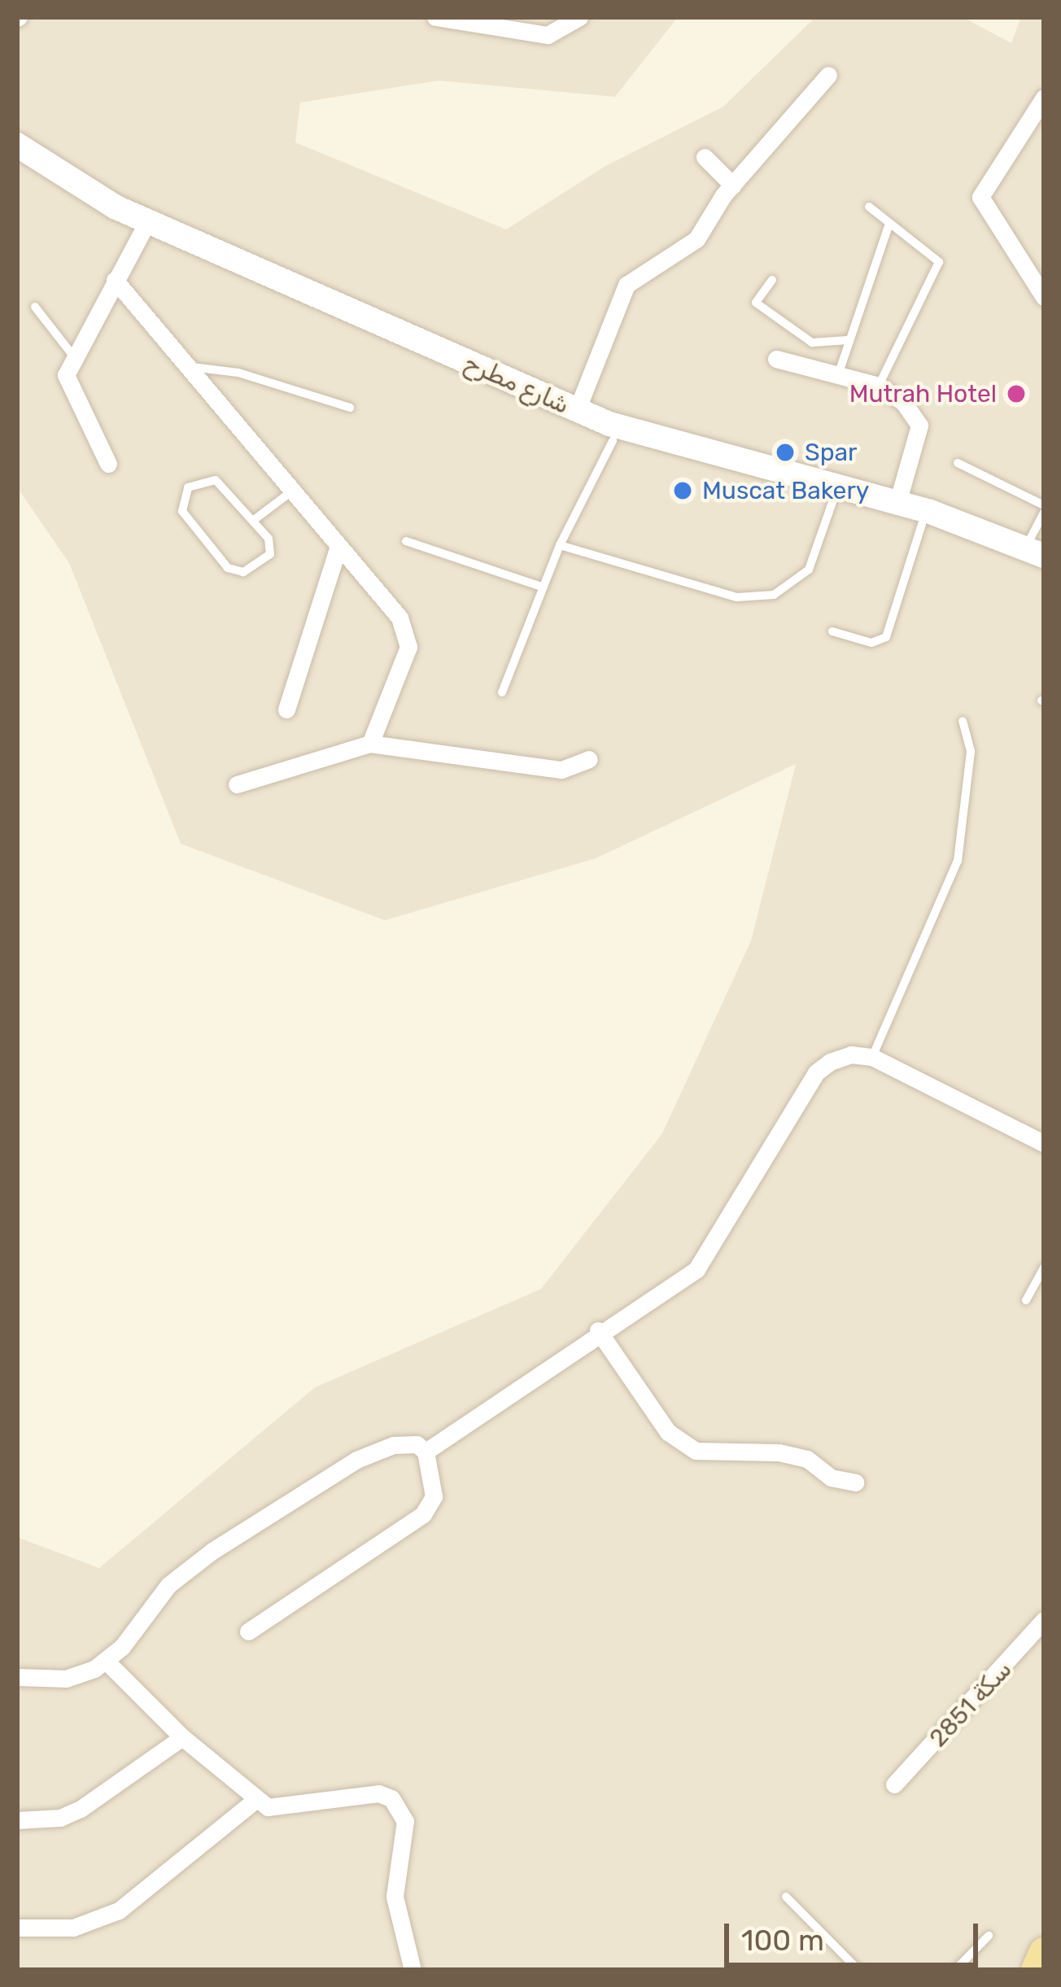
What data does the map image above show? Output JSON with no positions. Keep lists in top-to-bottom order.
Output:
{
  "streets": {
    "main road": ["شارع مطرح"],
    "street": ["سكة 2851"]
  },
  "places": ["Mutrah Hotel", "Spar", "Muscat Bakery"],
  "scale_bar": "100 m"
}
